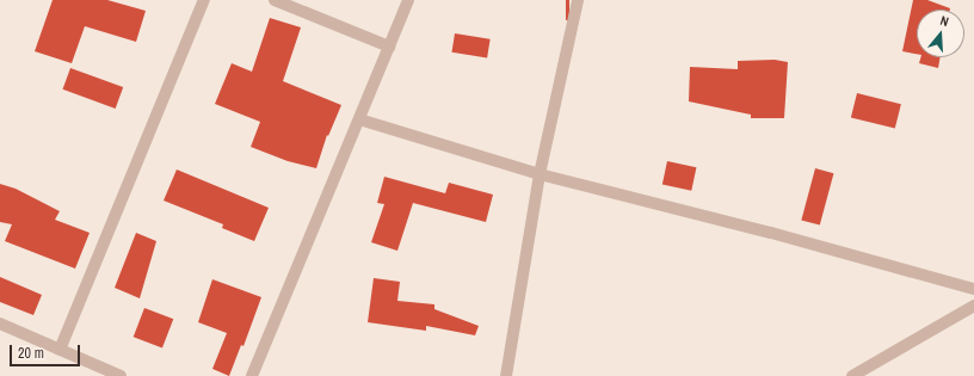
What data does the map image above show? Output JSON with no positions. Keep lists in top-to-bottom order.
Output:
{
  "scale_bar": "20 m",
  "north": "top"
}
